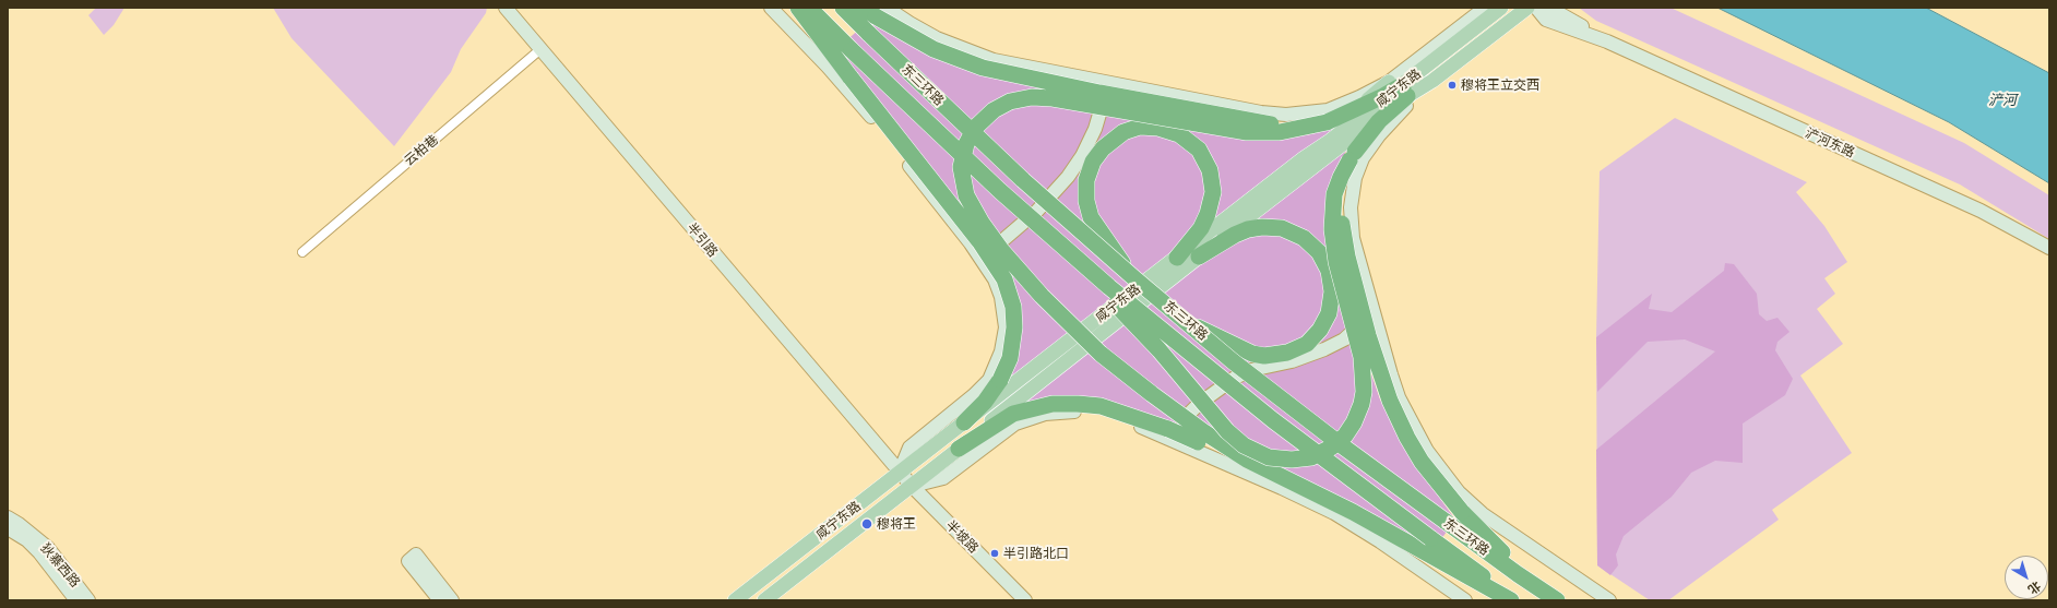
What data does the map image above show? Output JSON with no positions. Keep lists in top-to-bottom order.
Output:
{
  "streets": {
    "highway": ["东三环路"],
    "main road": [
      "咸宁东路",
      "浐河东路",
      "半引路",
      "半坡路",
      "狄寨西路"
    ],
    "street": ["云柏巷"]
  },
  "crossings": [
    ["咸宁东路", "半引路"],
    ["咸宁东路", "半坡路"],
    ["云柏巷", "半引路"],
    ["半引路", "半坡路"]
  ],
  "water": ["浐河"],
  "places": ["穆将王立交西", "穆将王", "半引路北口"],
  "north": "bottom right"
}
